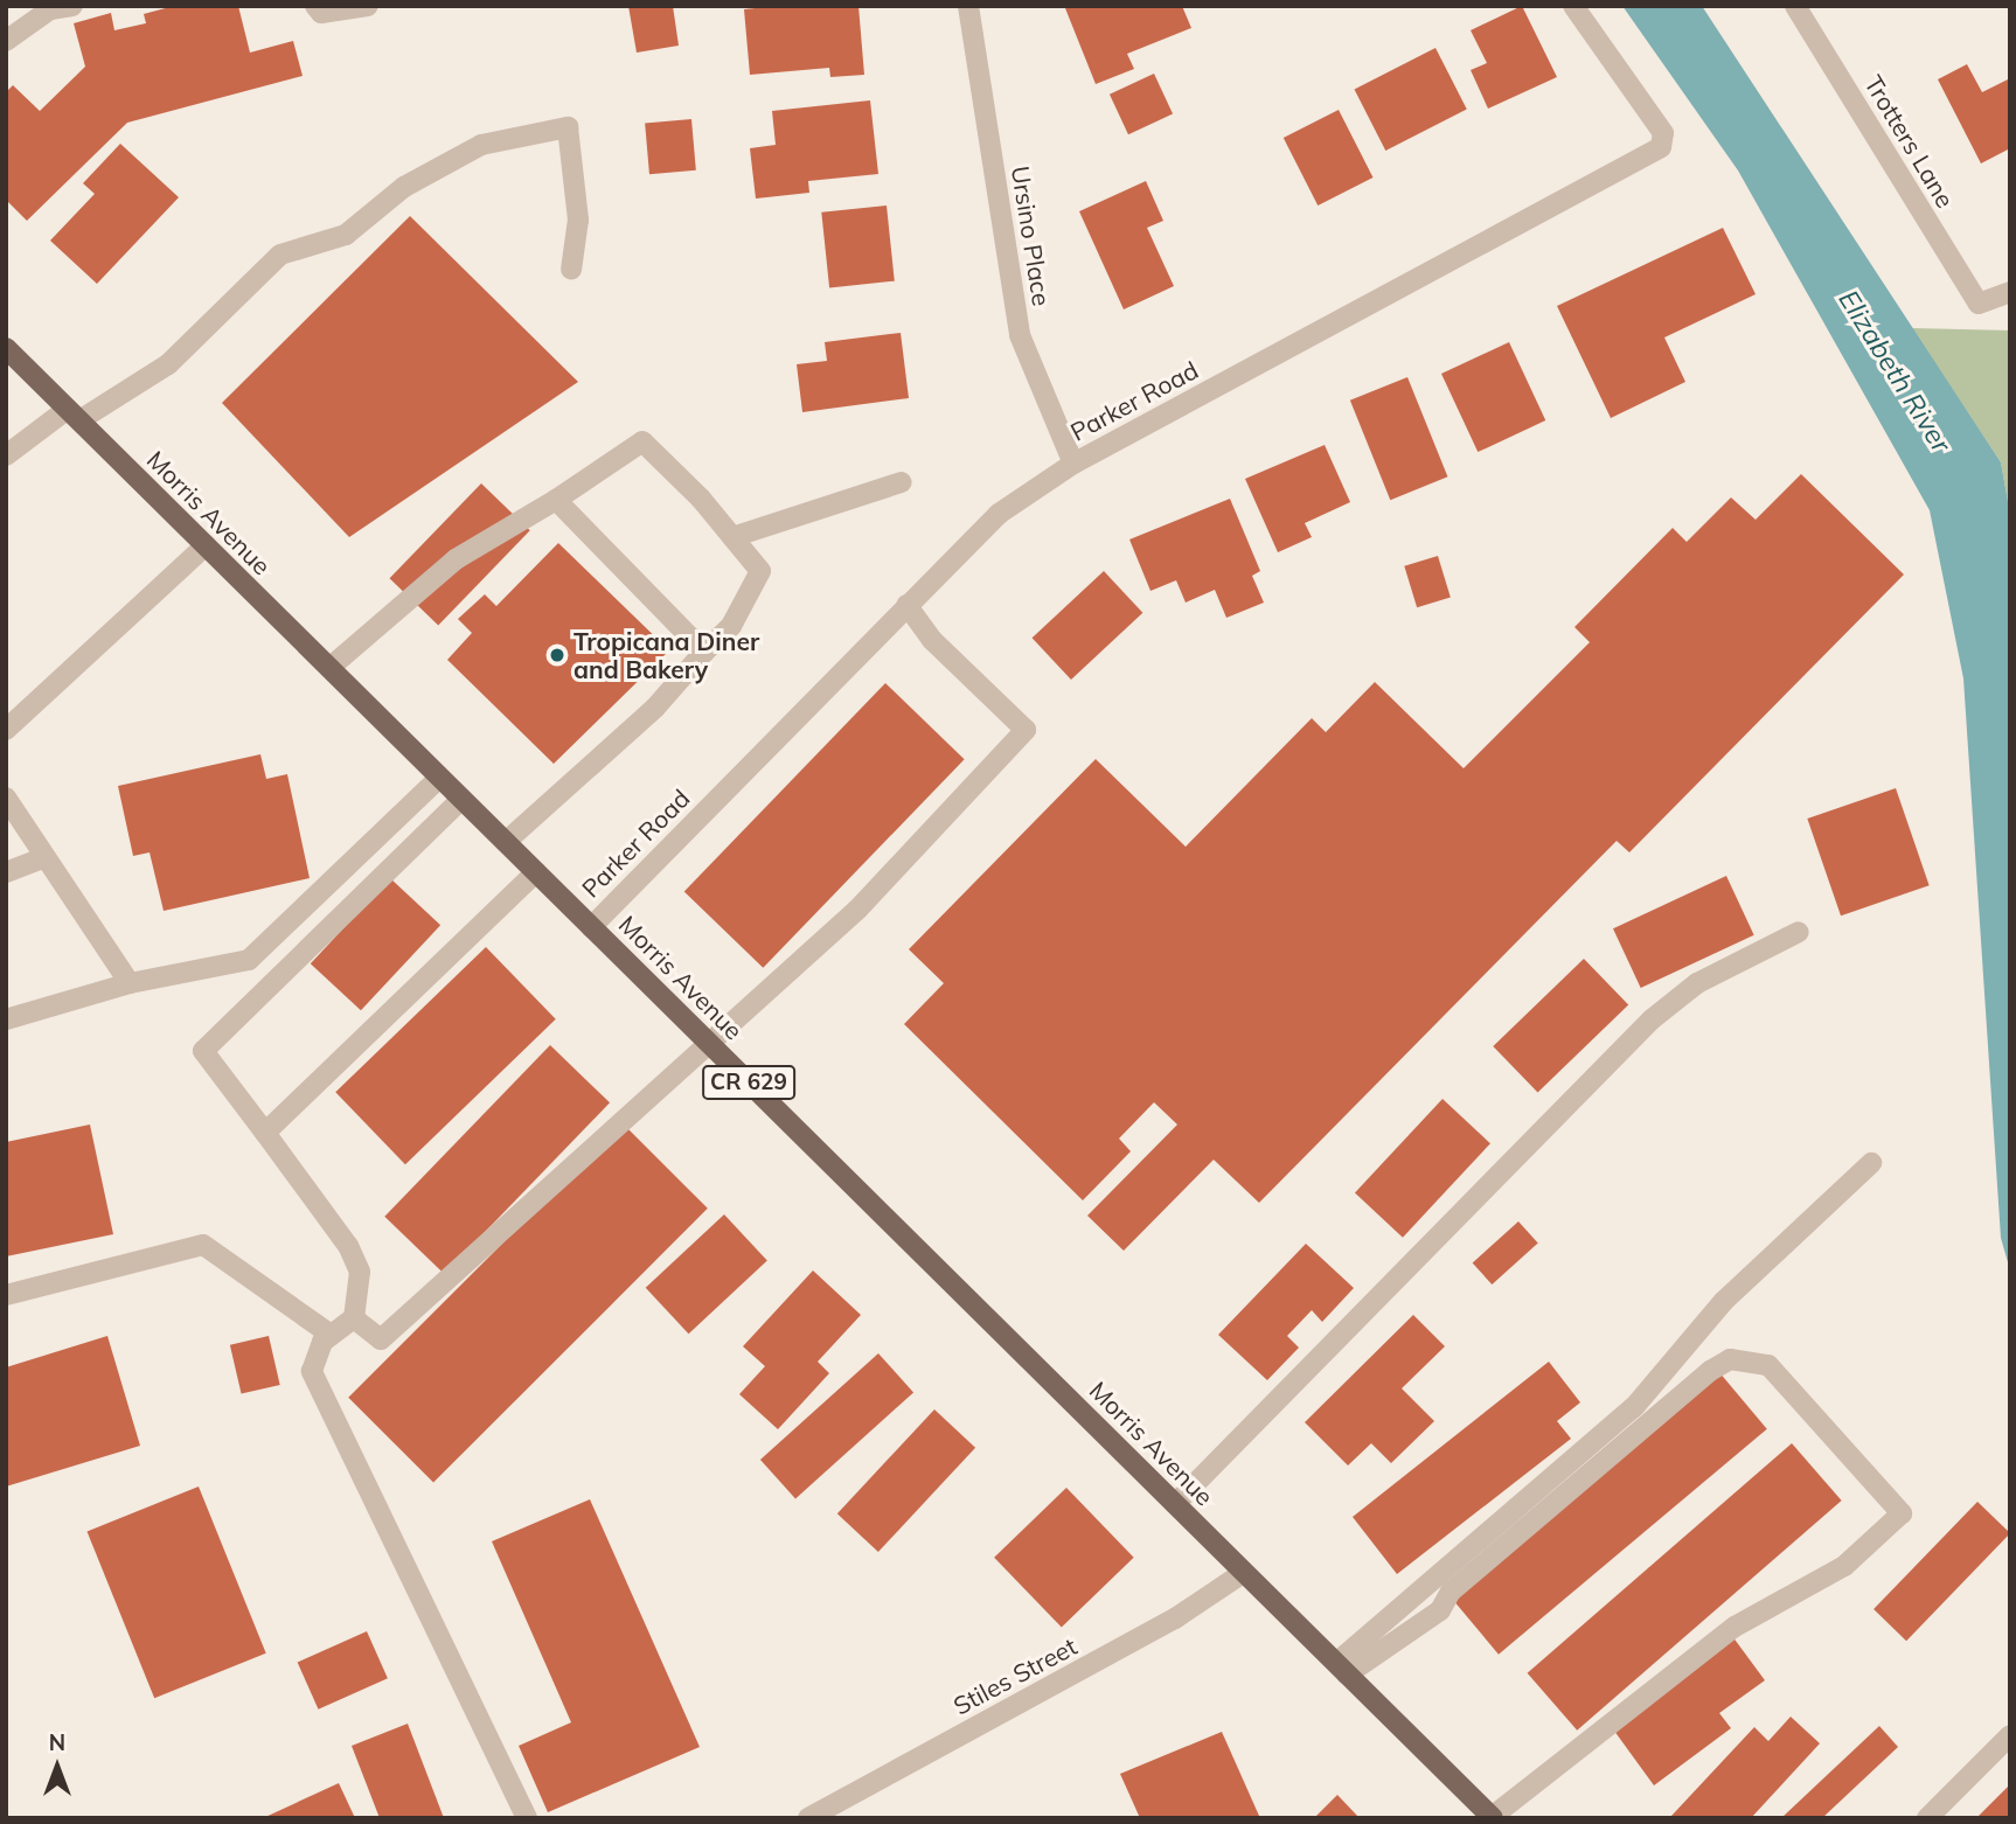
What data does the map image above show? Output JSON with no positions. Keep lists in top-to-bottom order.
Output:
{
  "streets": {
    "main road": ["Morris Avenue", "CR 629"],
    "street": [
      "Trotters Lane",
      "Ursino Place",
      "Parker Road",
      "Stiles Street"
    ]
  },
  "crossings": [
    ["Ursino Place", "Parker Road"],
    ["Parker Road", "Morris Avenue"],
    ["Morris Avenue", "Stiles Street"]
  ],
  "water": ["Elizabeth River"],
  "places": ["Tropicana Diner and Bakery"],
  "north": "top"
}
